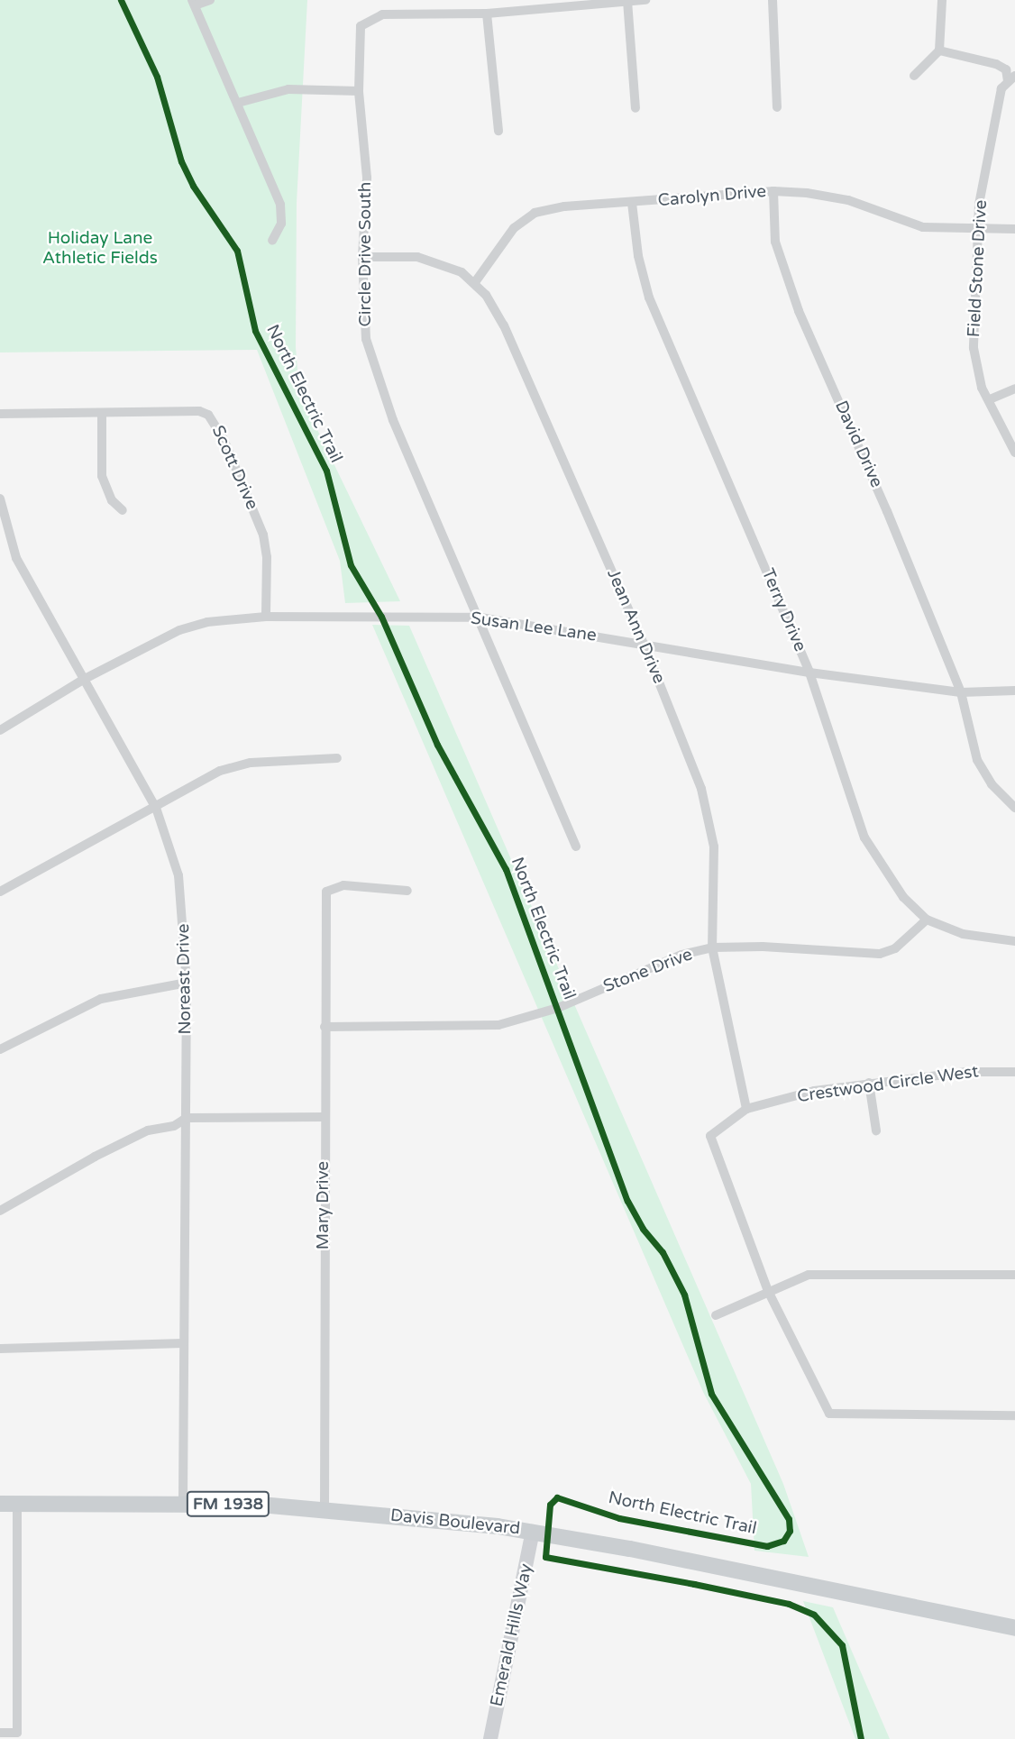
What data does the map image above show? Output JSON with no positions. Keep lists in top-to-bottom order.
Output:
{
  "streets": {
    "main road": ["FM 1938", "Davis Boulevard"],
    "street": [
      "Carolyn Drive",
      "Circle Drive South",
      "Field Stone Drive",
      "David Drive",
      "Scott Drive",
      "Terry Drive",
      "Jean Ann Drive",
      "Susan Lee Lane",
      "Stone Drive",
      "Noreast Drive",
      "Crestwood Circle West",
      "Mary Drive",
      "Emerald Hills Way"
    ],
    "cycle path": ["North Electric Trail"]
  },
  "crossings": [
    ["Carolyn Drive", "Field Stone Drive"],
    ["Carolyn Drive", "David Drive"],
    ["Carolyn Drive", "Terry Drive"],
    ["Carolyn Drive", "Jean Ann Drive"],
    ["Circle Drive South", "Jean Ann Drive"],
    ["Circle Drive South", "Susan Lee Lane"],
    ["David Drive", "Susan Lee Lane"],
    ["Scott Drive", "Susan Lee Lane"],
    ["Terry Drive", "Susan Lee Lane"],
    ["Terry Drive", "Stone Drive"],
    ["Jean Ann Drive", "Susan Lee Lane"],
    ["Jean Ann Drive", "Stone Drive"],
    ["Jean Ann Drive", "Crestwood Circle West"],
    ["Susan Lee Lane", "Noreast Drive"],
    ["Stone Drive", "Mary Drive"],
    ["Noreast Drive", "Davis Boulevard"],
    ["Mary Drive", "Davis Boulevard"],
    ["Davis Boulevard", "Emerald Hills Way"]
  ],
  "parks": ["Holiday Lane Athletic Fields"]
}
